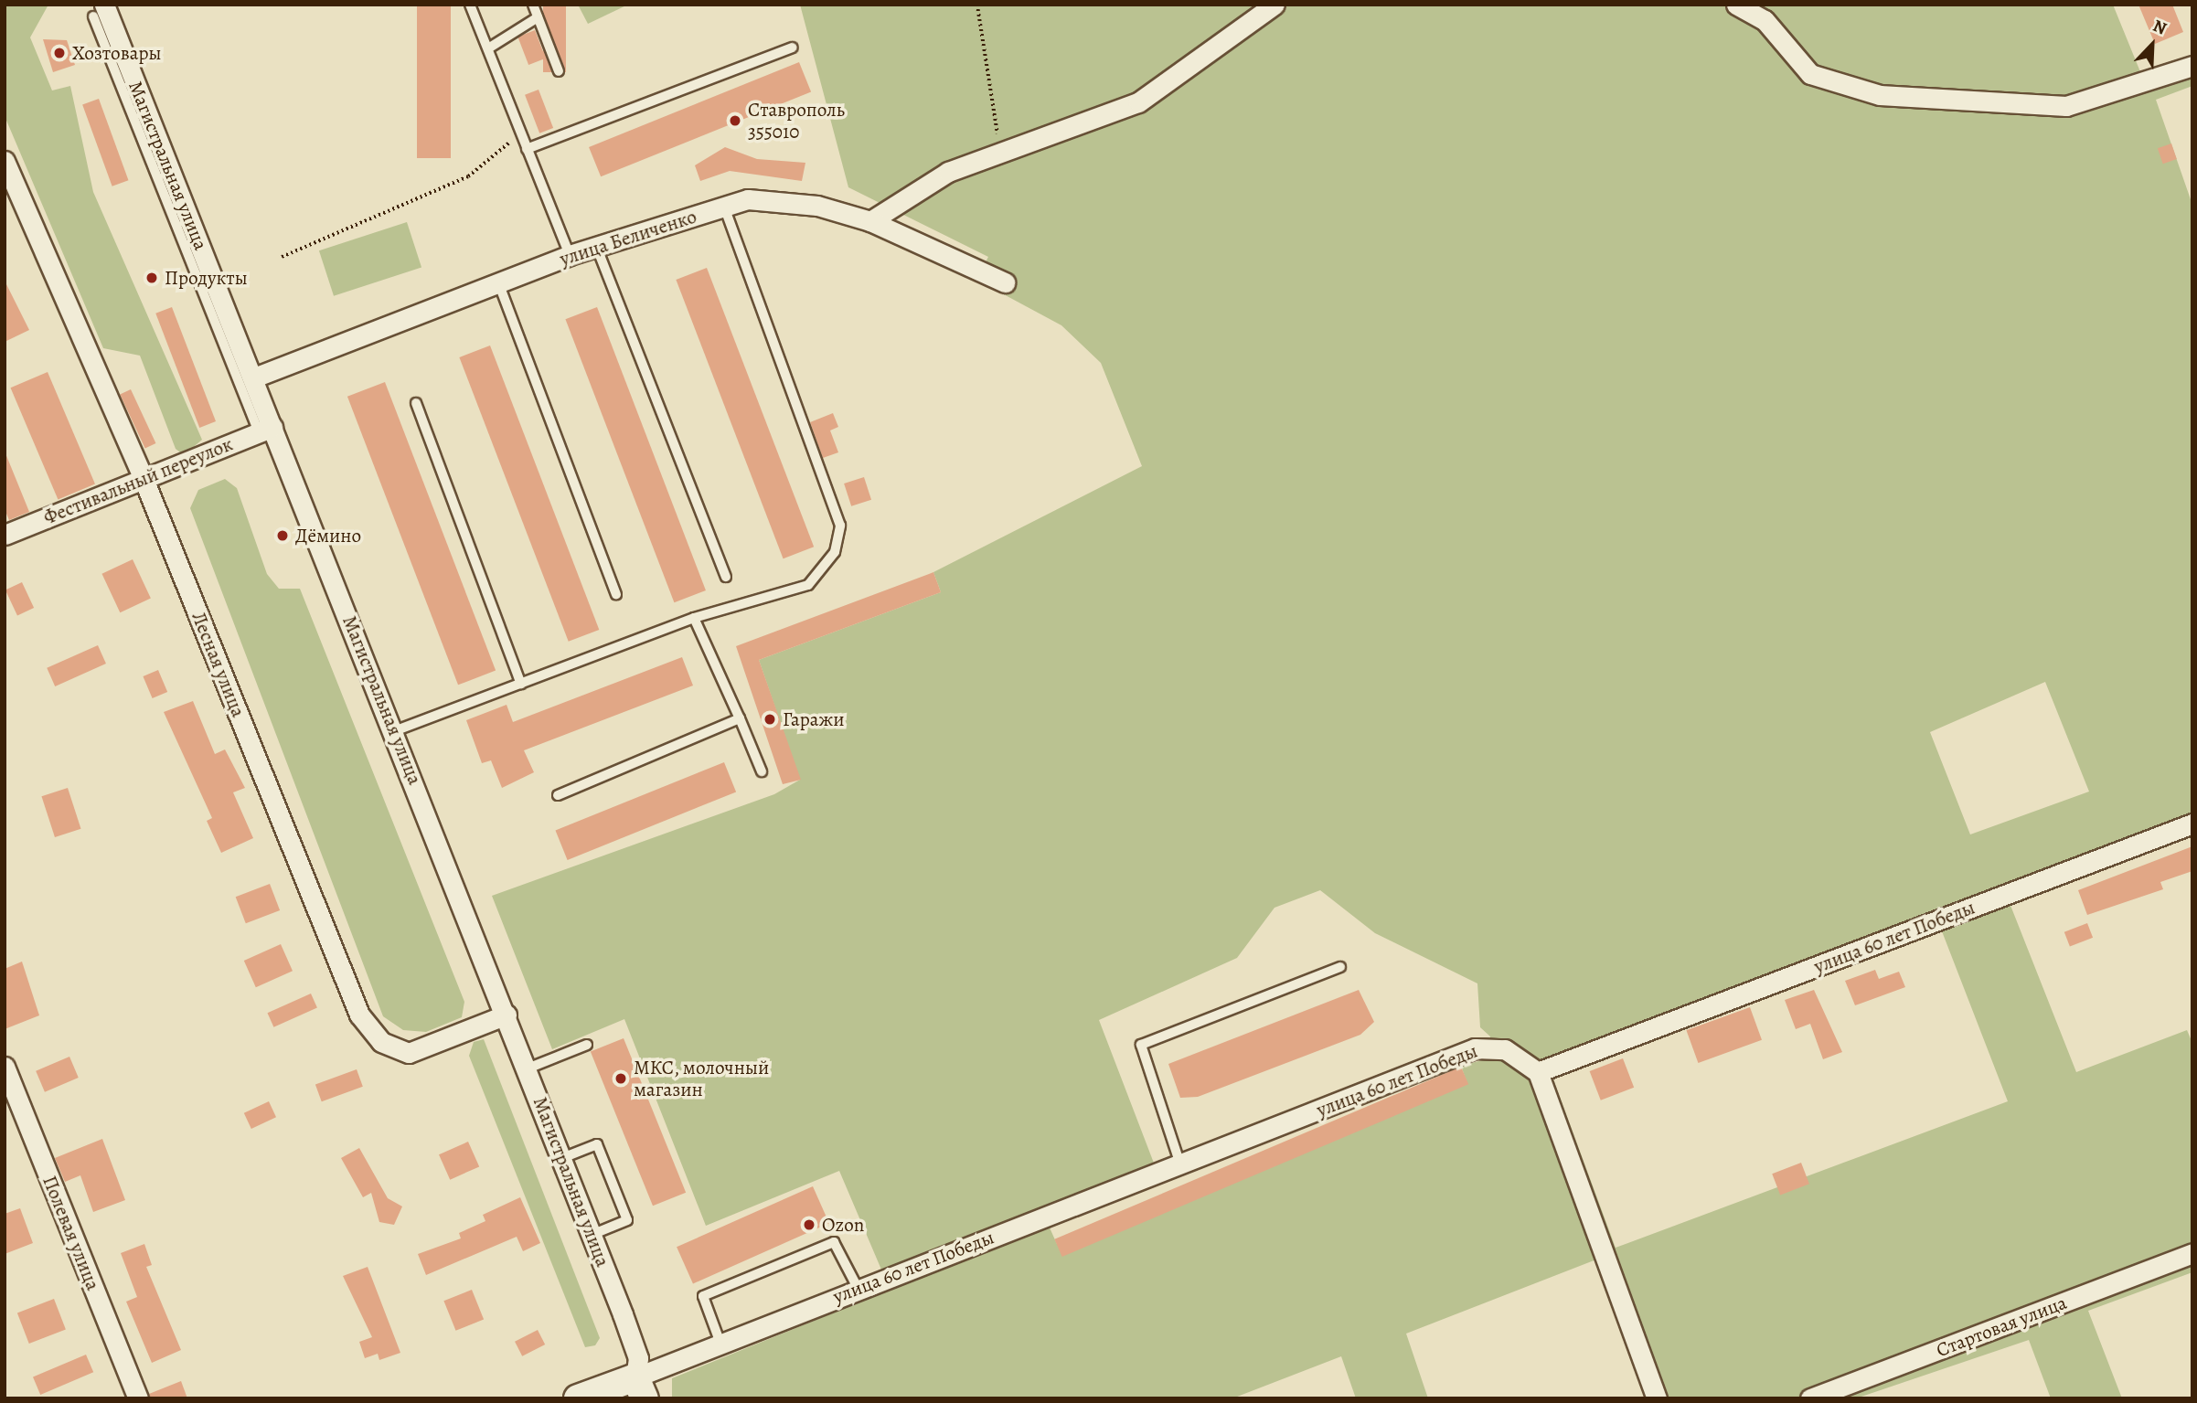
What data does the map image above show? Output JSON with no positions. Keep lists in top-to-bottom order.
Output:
{
  "streets": {
    "street": [
      "Магистральная улица",
      "улица Беличенко",
      "Фестивальный переулок",
      "Лесная улица",
      "улица 60 лет Победы",
      "Полевая улица",
      "Стартовая улица"
    ]
  },
  "crossings": [
    ["Магистральная улица", "улица Беличенко"],
    ["Магистральная улица", "Фестивальный переулок"],
    ["Магистральная улица", "Лесная улица"],
    ["Магистральная улица", "улица 60 лет Победы"],
    ["Фестивальный переулок", "Лесная улица"]
  ],
  "places": [
    "Хозтовары",
    "Ставрополь 355010",
    "Продукты",
    "Дёмино",
    "Гаражи",
    "МКС, молочный магазин",
    "Ozon"
  ],
  "north": "top right"
}
